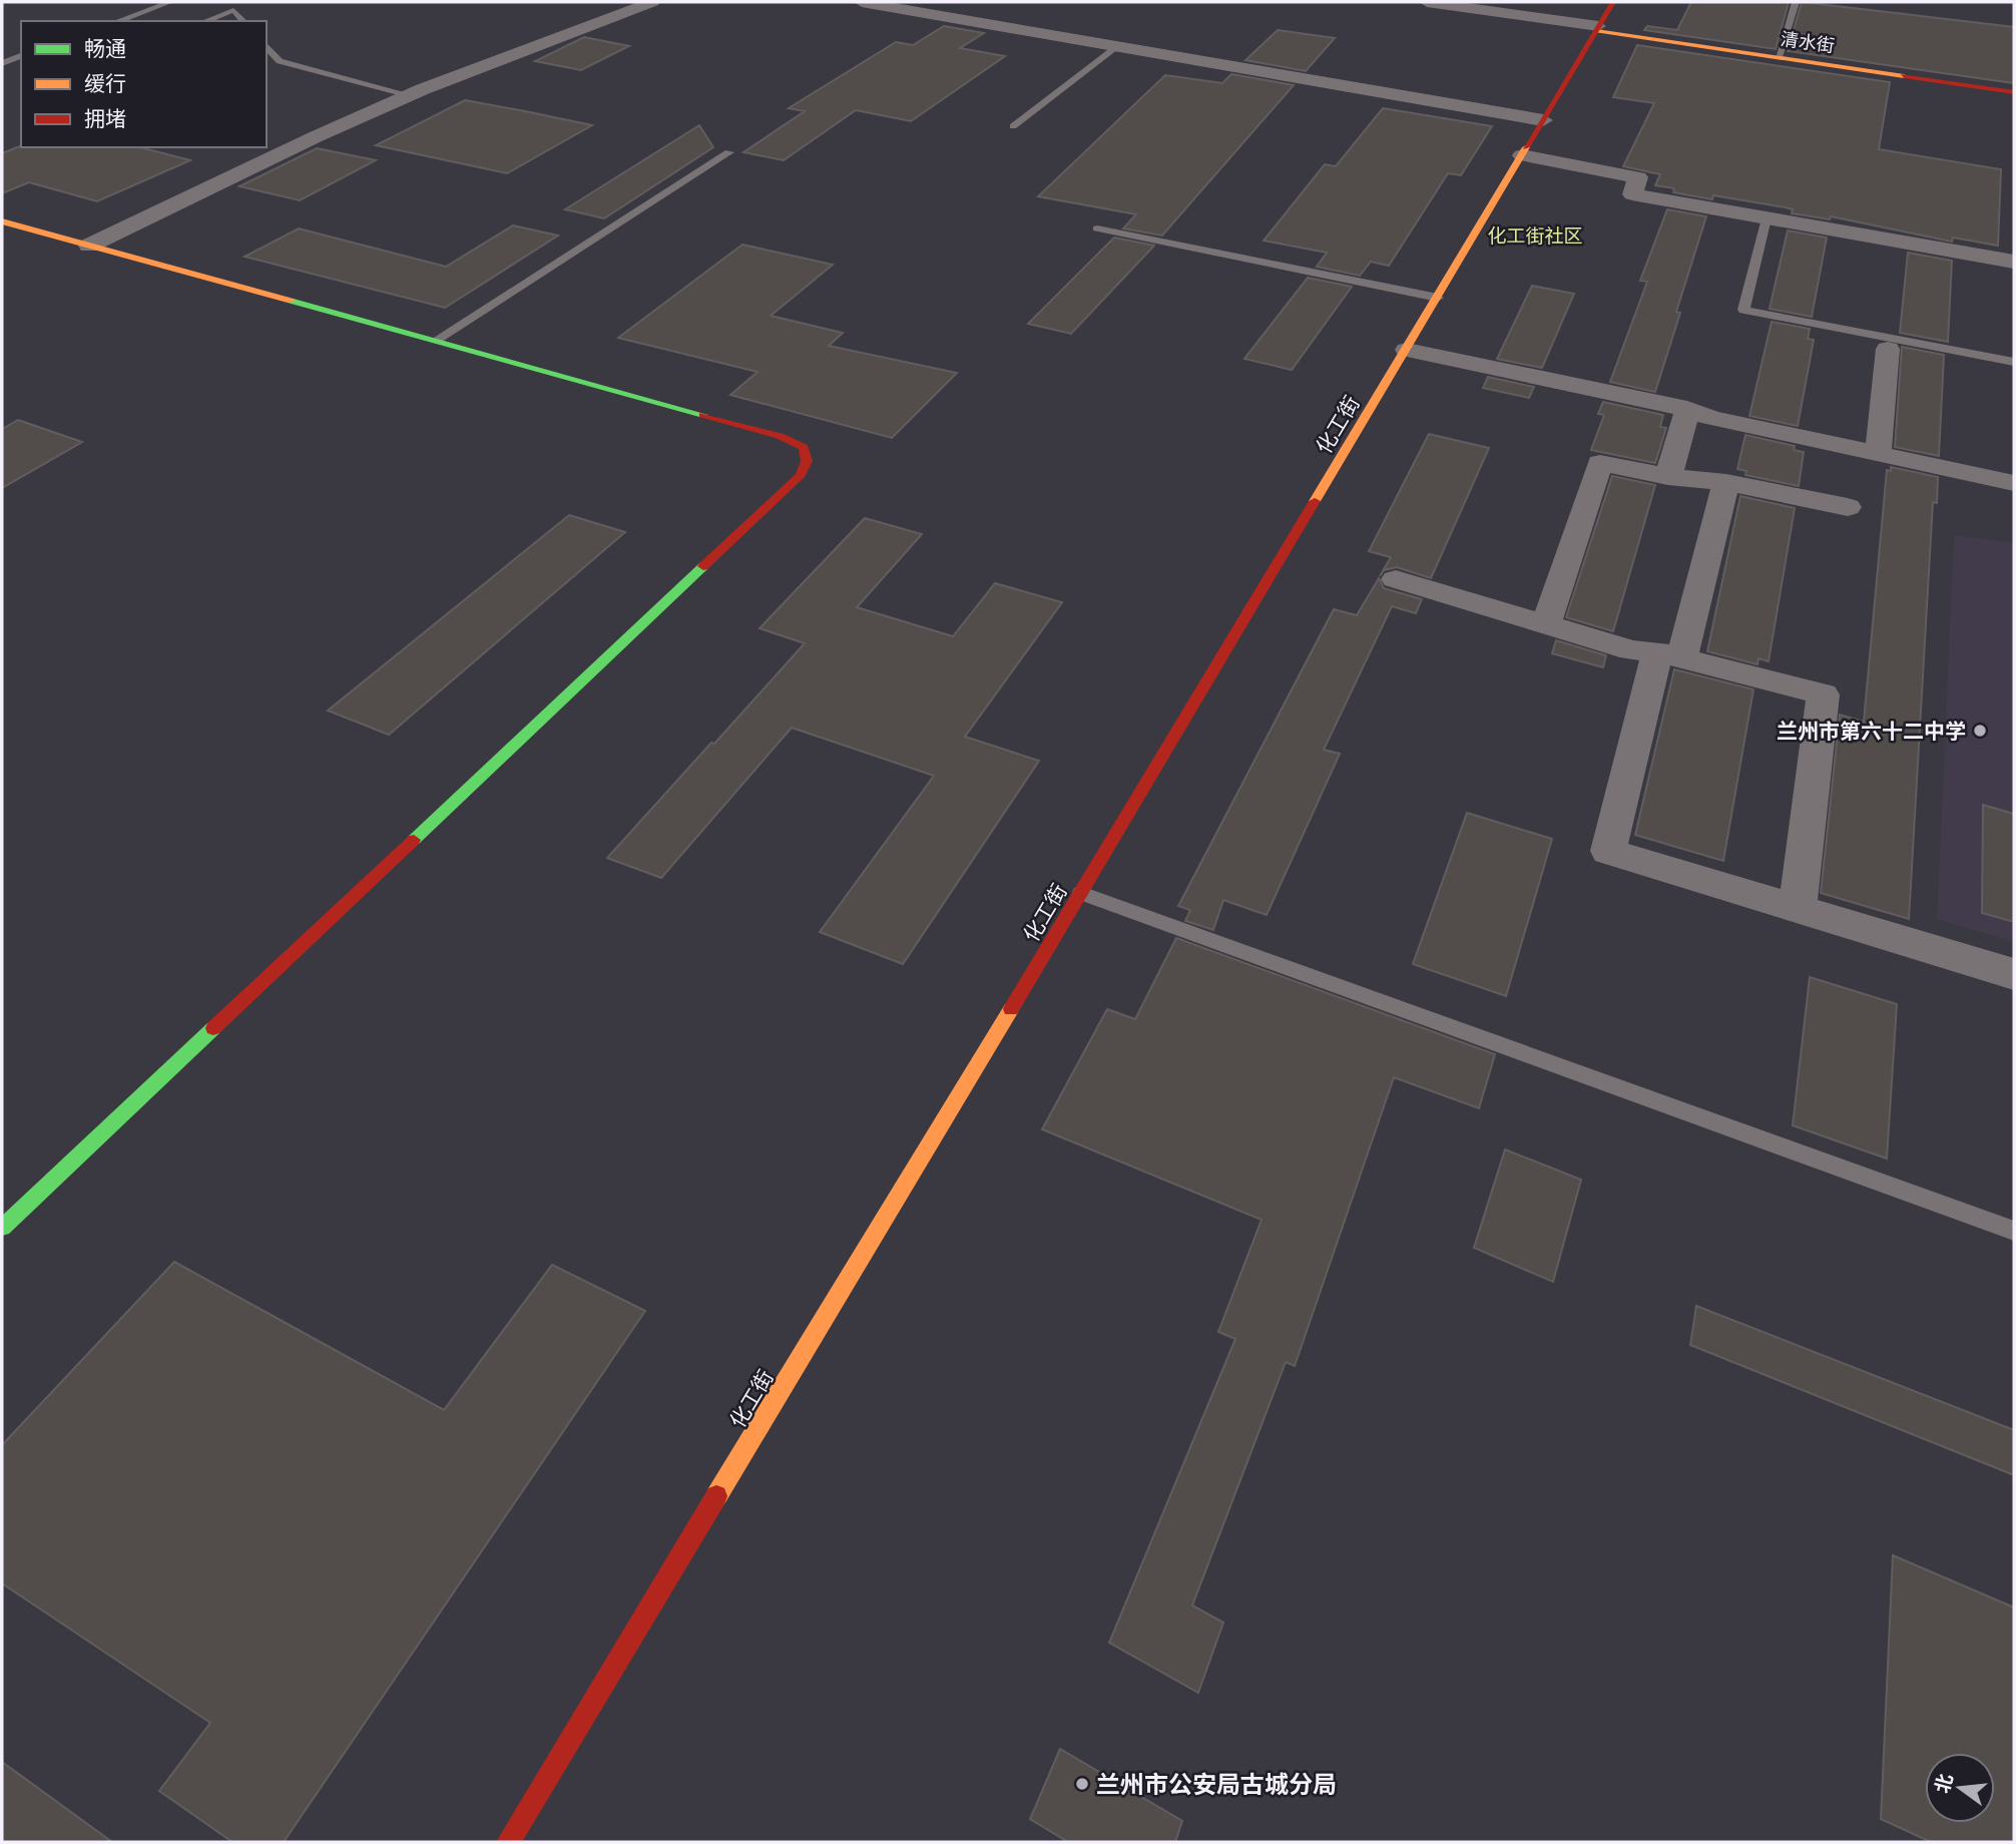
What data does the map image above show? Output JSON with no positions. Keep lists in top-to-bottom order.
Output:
{
  "streets": {
    "street": ["清水街", "化工街"]
  },
  "crossings": [
    ["清水街", "化工街"]
  ],
  "districts": ["化工街社区"],
  "places": ["兰州市第六十二中学", "兰州市公安局古城分局"],
  "legend": ["畅通", "缓行", "拥堵"],
  "north": "left"
}
